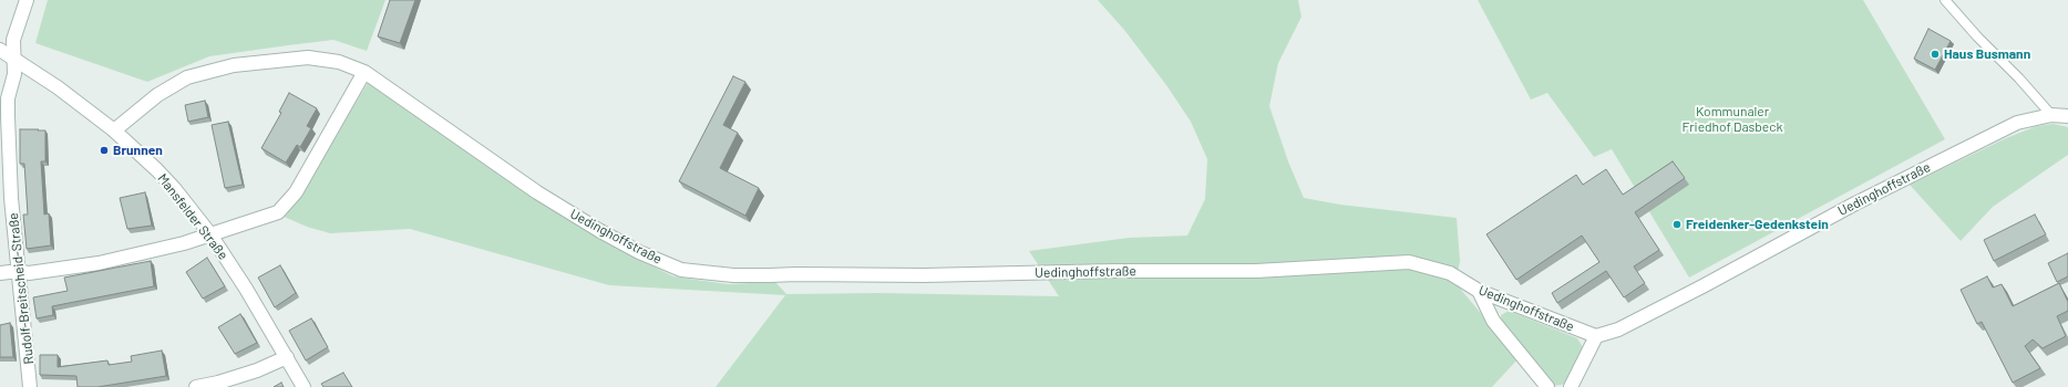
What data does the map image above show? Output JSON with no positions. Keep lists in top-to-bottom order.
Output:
{
  "streets": {
    "street": ["Uedinghoffstraße", "Mansfelder Straße", "Rudolf-Breitscheid-Straße"]
  },
  "crossings": [
    ["Uedinghoffstraße", "Mansfelder Straße"],
    ["Mansfelder Straße", "Rudolf-Breitscheid-Straße"]
  ],
  "parks": ["Kommunaler Friedhof Dasbeck"],
  "places": ["Haus Busmann", "Brunnen", "Freidenker-Gedenkstein"]
}
